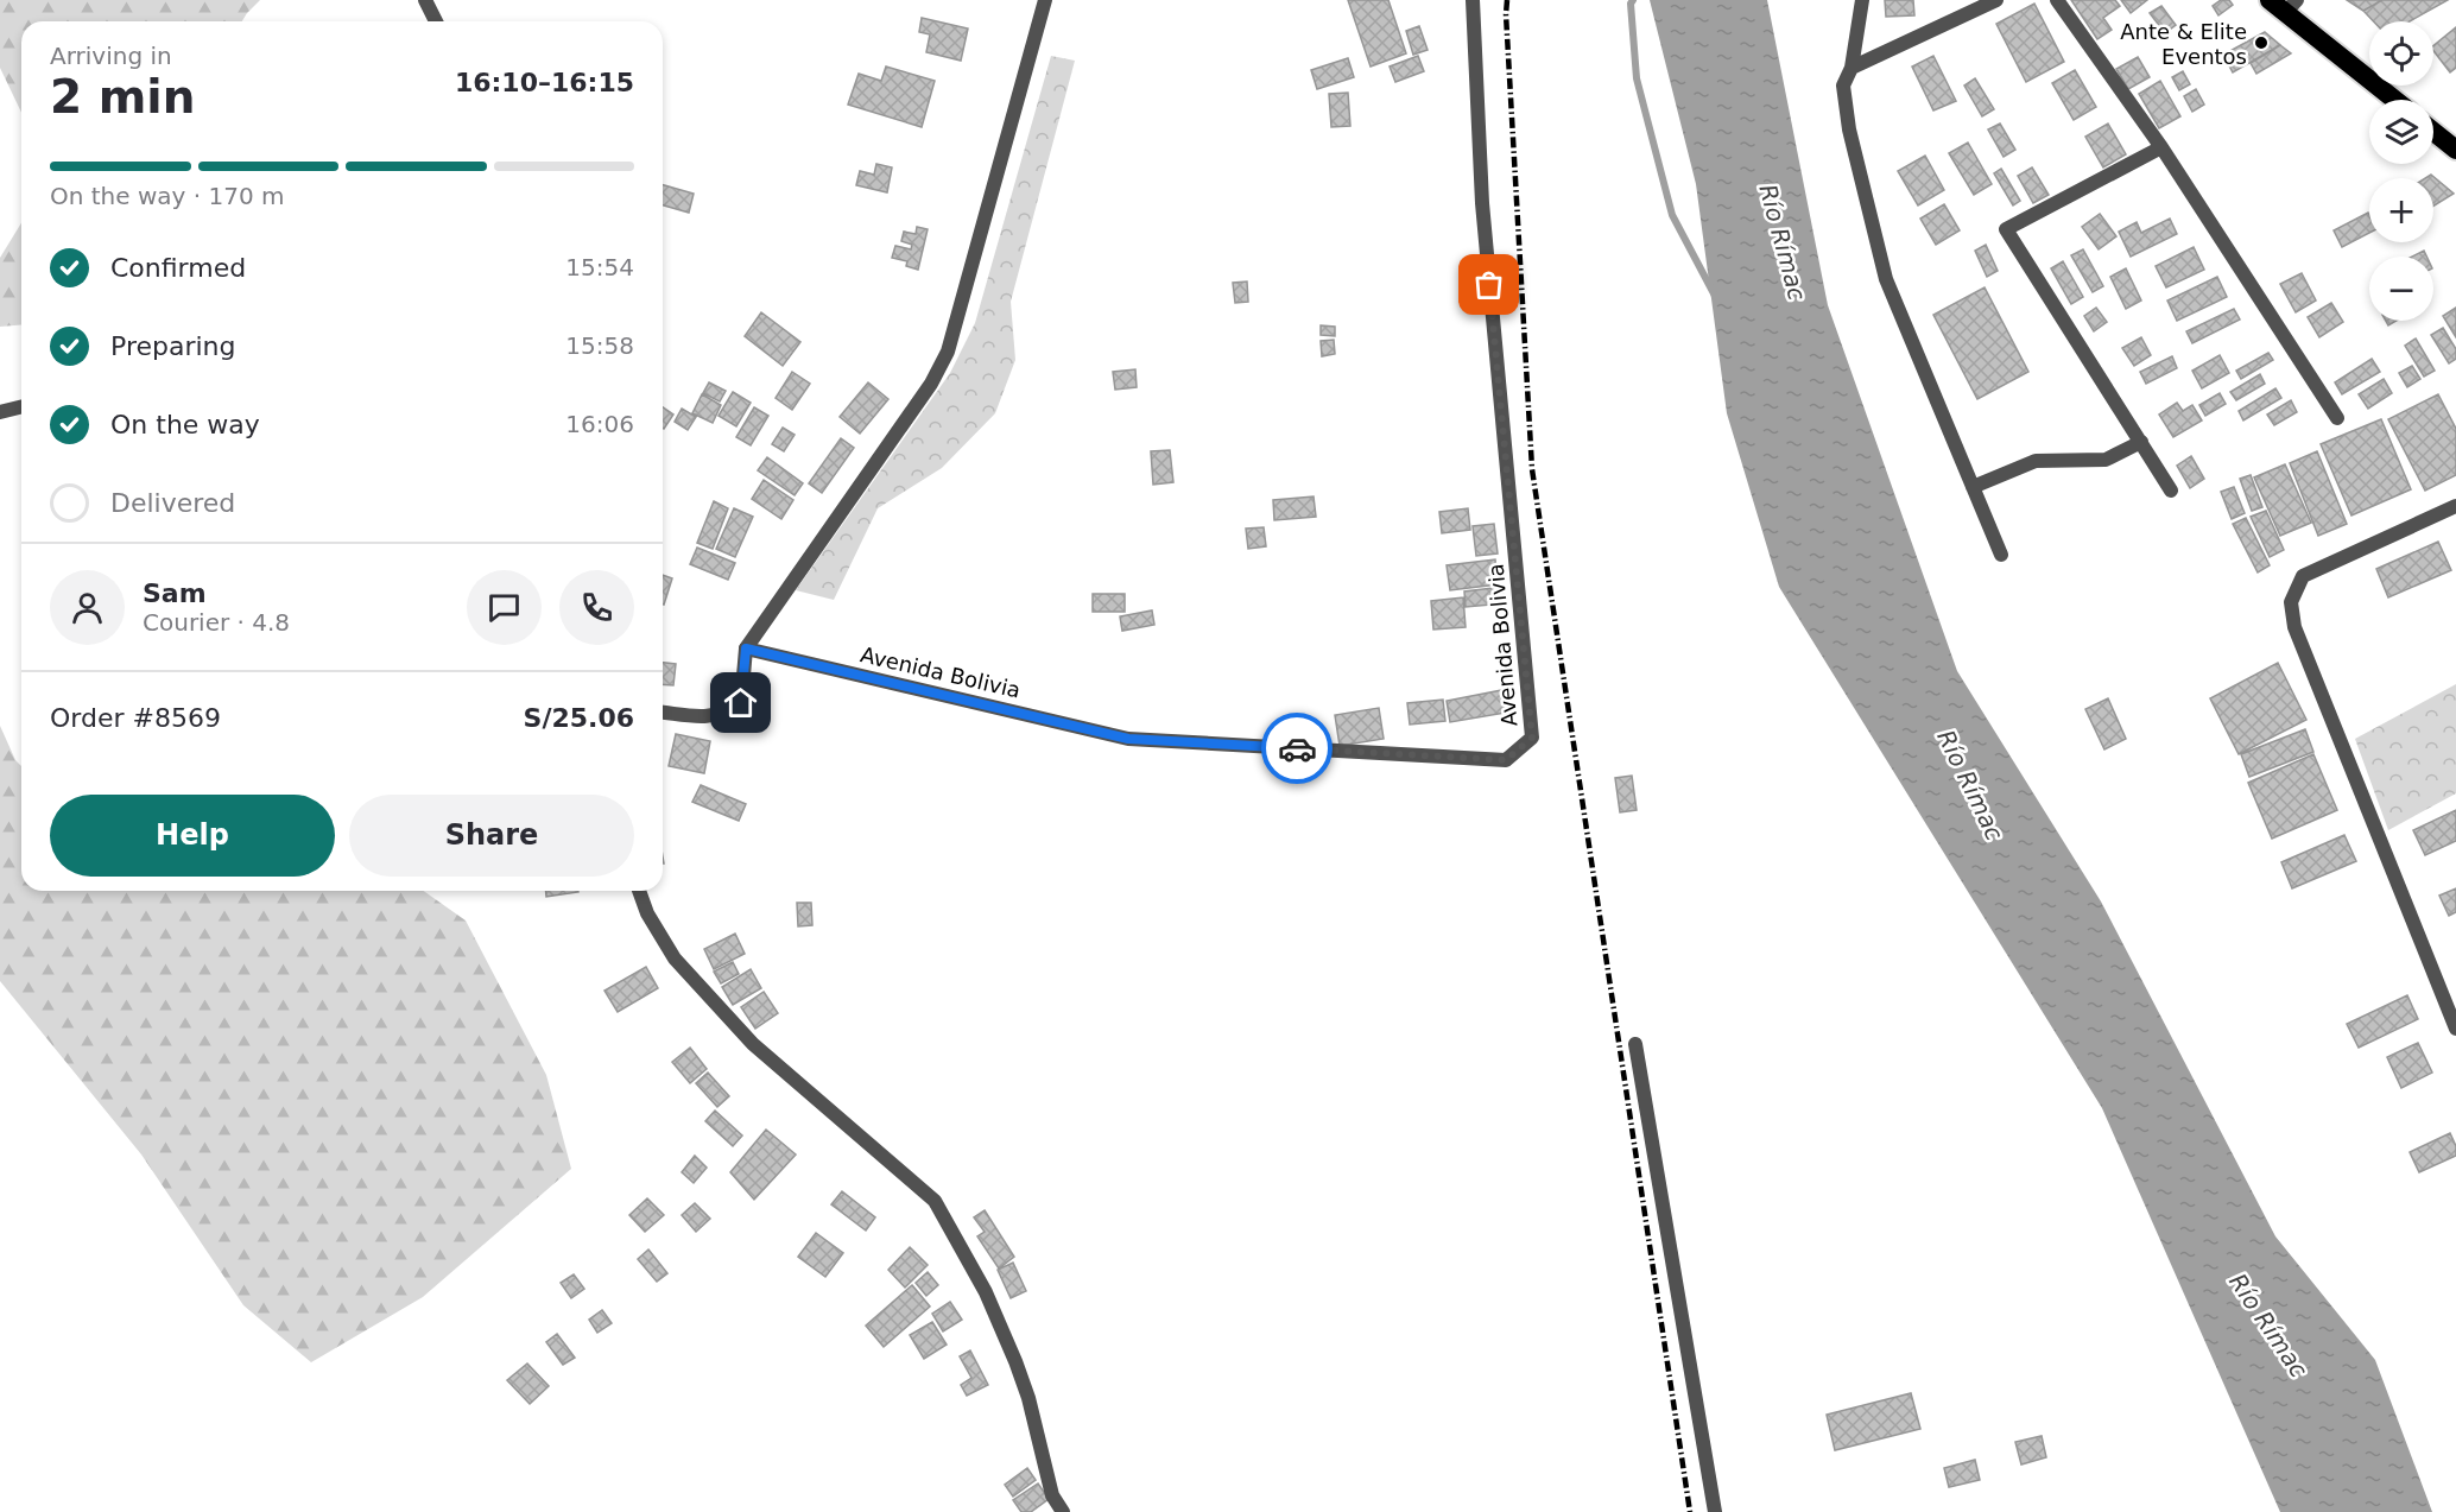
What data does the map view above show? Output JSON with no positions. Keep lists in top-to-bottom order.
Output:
{
  "streets": {
    "street": ["Avenida Bolivia"]
  },
  "water": ["Río Rímac"],
  "places": ["Ante & Elite Eventos"],
  "page": {
    "map_buttons": ["+", "−"],
    "heading": ["2 min", "Arriving in", "16:10–16:15"],
    "panel": [
      "Sam",
      "Courier · 4.8",
      "Order #8569",
      "S/25.06"
    ],
    "bar": "On the way · 170 m",
    "list": [
      ["Confirmed", "15:54"],
      ["Preparing", "15:58"],
      ["On the way", "16:06"],
      "Delivered"
    ],
    "buttons": ["Help", "Share"]
  }
}
